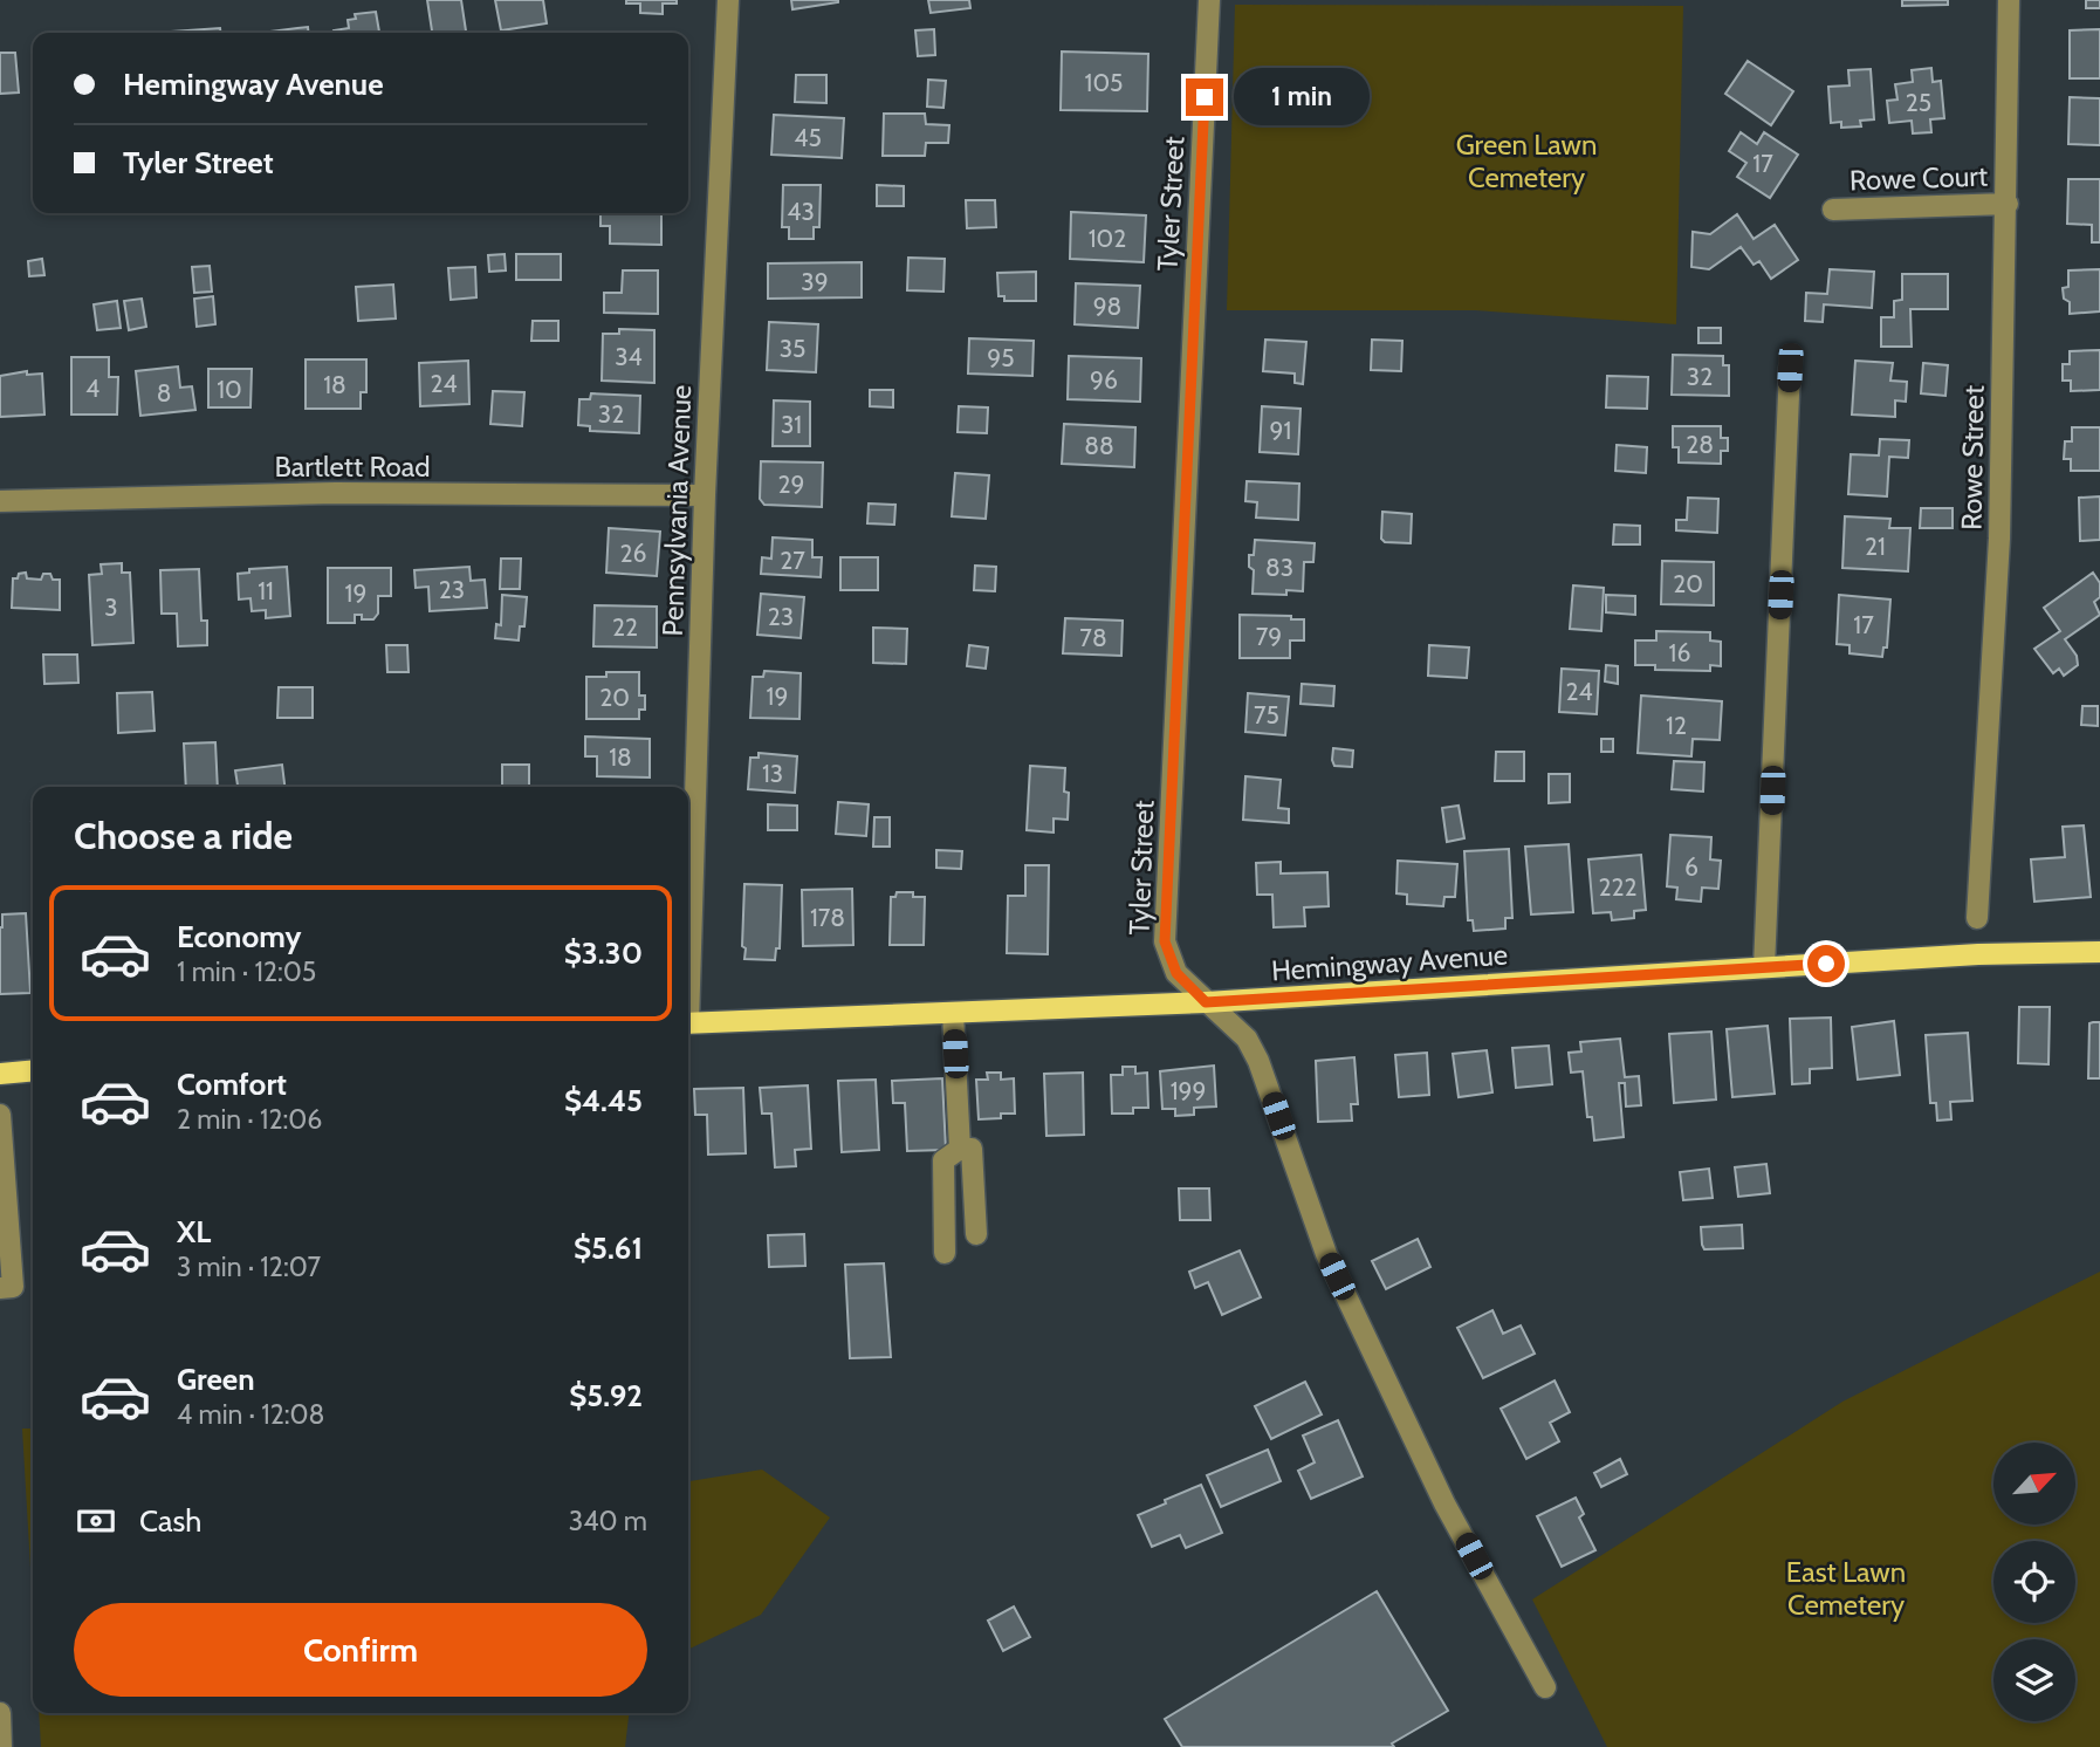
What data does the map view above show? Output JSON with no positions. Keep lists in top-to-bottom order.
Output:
{
  "streets": {
    "main road": ["Hemingway Avenue"],
    "street": [
      "Rowe Court",
      "Tyler Street",
      "Rowe Street",
      "Bartlett Road",
      "Pennsylvania Avenue"
    ]
  },
  "crossings": [
    ["Rowe Court", "Rowe Street"],
    ["Tyler Street", "Hemingway Avenue"],
    ["Bartlett Road", "Pennsylvania Avenue"]
  ],
  "parks": ["Green Lawn Cemetery", "East Lawn Cemetery"],
  "house_numbers": [
    "105",
    "25",
    "45",
    "17",
    "43",
    "102",
    "39",
    "98",
    "35",
    "34",
    "95",
    "32",
    "96",
    "24",
    "18",
    "4",
    "10",
    "8",
    "32",
    "31",
    "91",
    "28",
    "88",
    "29",
    "21",
    "26",
    "27",
    "83",
    "20",
    "23",
    "11",
    "19",
    "3",
    "23",
    "17",
    "22",
    "79",
    "78",
    "16",
    "24",
    "19",
    "20",
    "75",
    "12",
    "18",
    "13",
    "6",
    "222",
    "178",
    "199"
  ],
  "north": "top right",
  "page": {
    "banner": ["Hemingway Avenue", "Tyler Street"],
    "bubble": "1 min",
    "heading": "Choose a ride",
    "list": [
      {
        "name": "Economy",
        "note": "1 min · 12:05",
        "value": "$3.30"
      },
      {
        "name": "Comfort",
        "note": "2 min · 12:06",
        "value": "$4.45"
      },
      {
        "name": "XL",
        "note": "3 min · 12:07",
        "value": "$5.61"
      },
      {
        "name": "Green",
        "note": "4 min · 12:08",
        "value": "$5.92"
      }
    ],
    "pay": ["Cash", "340 m"],
    "buttons": "Confirm"
  }
}
